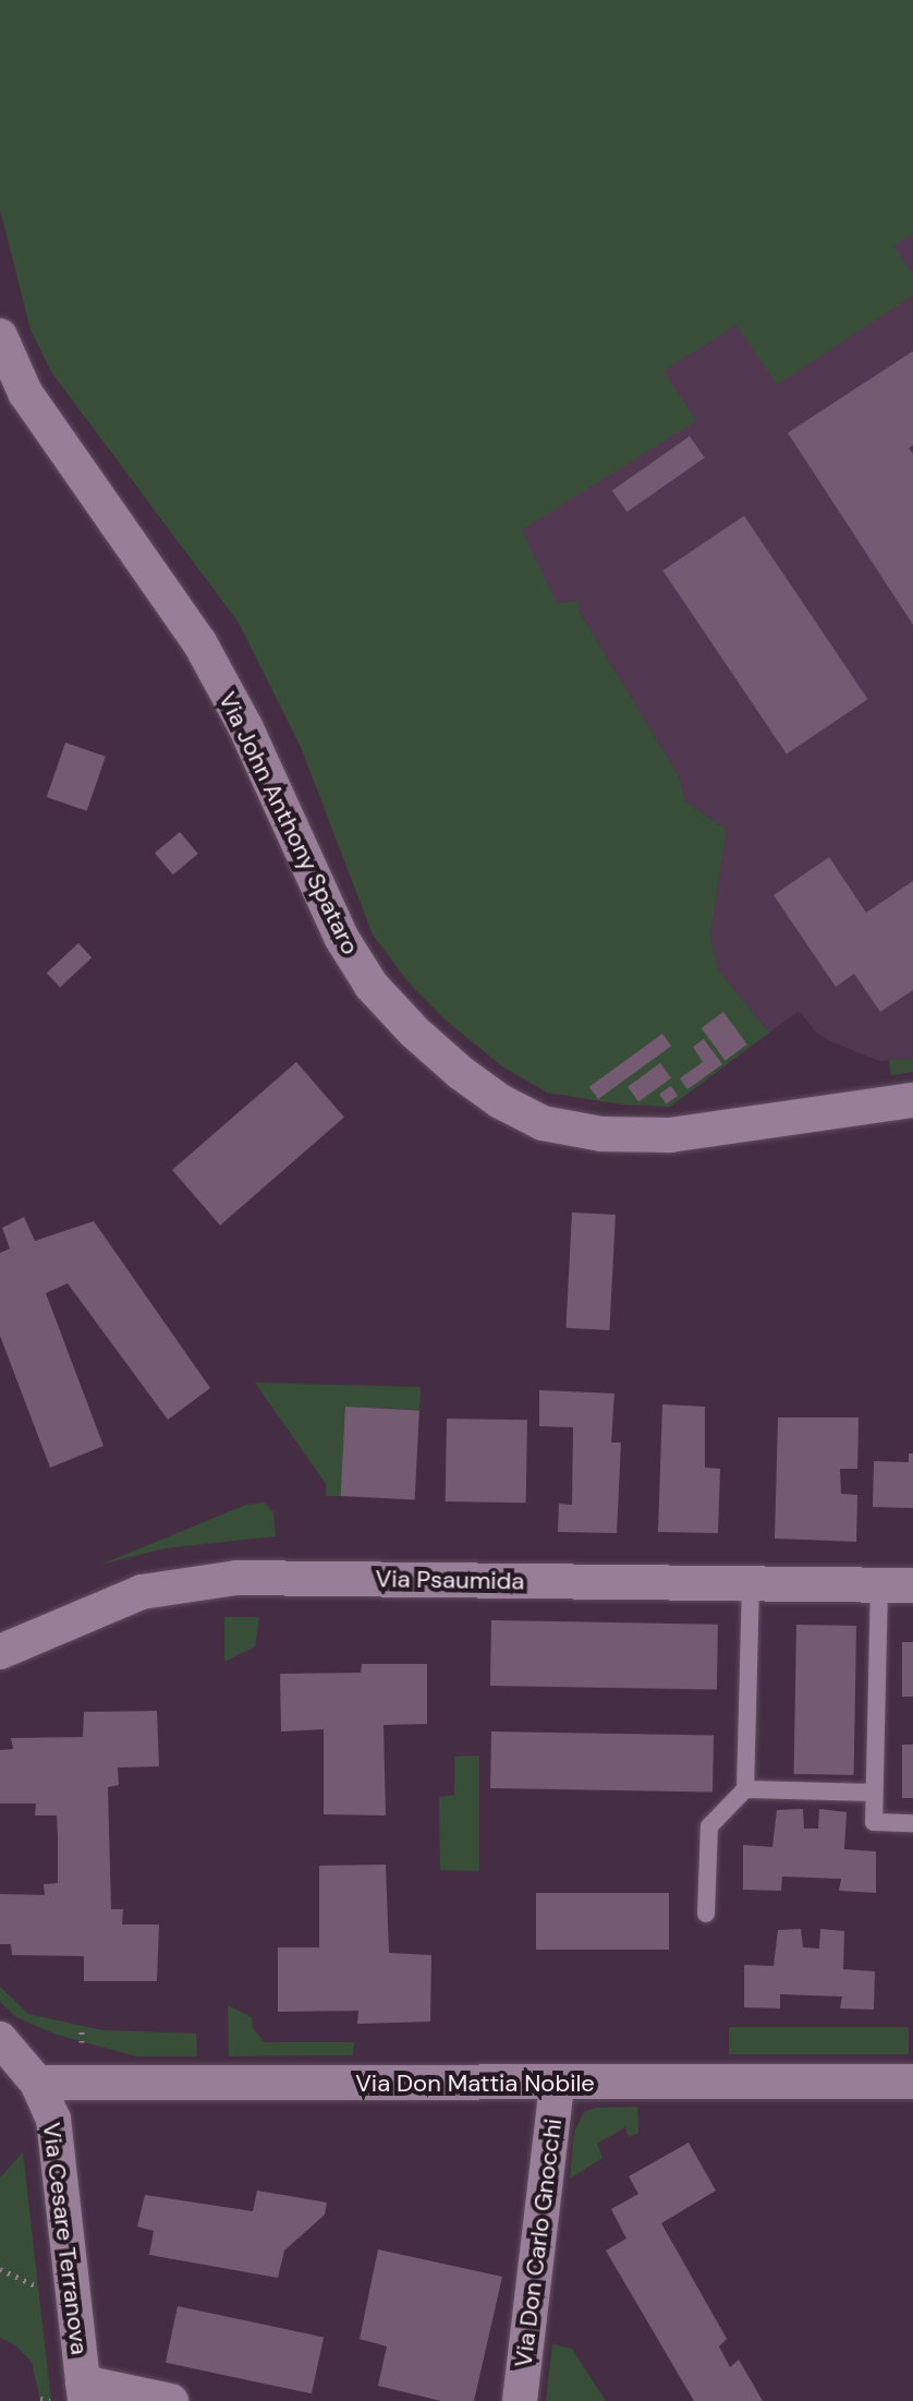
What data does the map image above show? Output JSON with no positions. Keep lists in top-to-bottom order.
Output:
{
  "streets": {
    "street": [
      "Via John Anthony Spataro",
      "Via Psaumida",
      "Via Don Mattia Nobile",
      "Via Cesare Terranova",
      "Via Don Carlo Gnocchi"
    ]
  },
  "crossings": [
    ["Via Don Mattia Nobile", "Via Cesare Terranova"],
    ["Via Don Mattia Nobile", "Via Don Carlo Gnocchi"]
  ]
}
